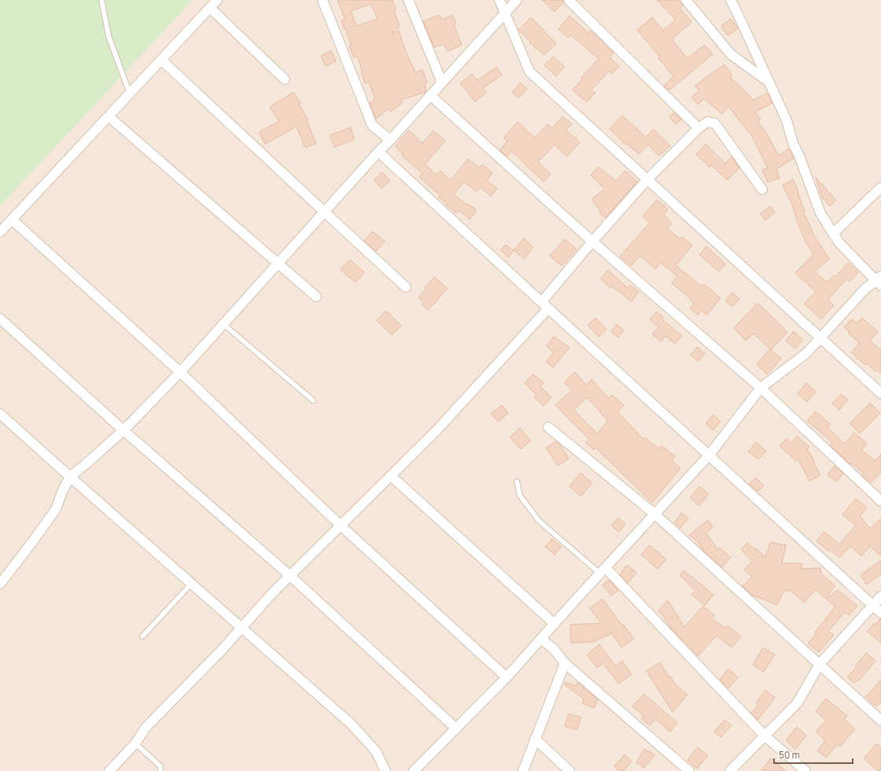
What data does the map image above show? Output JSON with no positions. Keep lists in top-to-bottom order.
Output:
{
  "scale_bar": "50 m"
}
